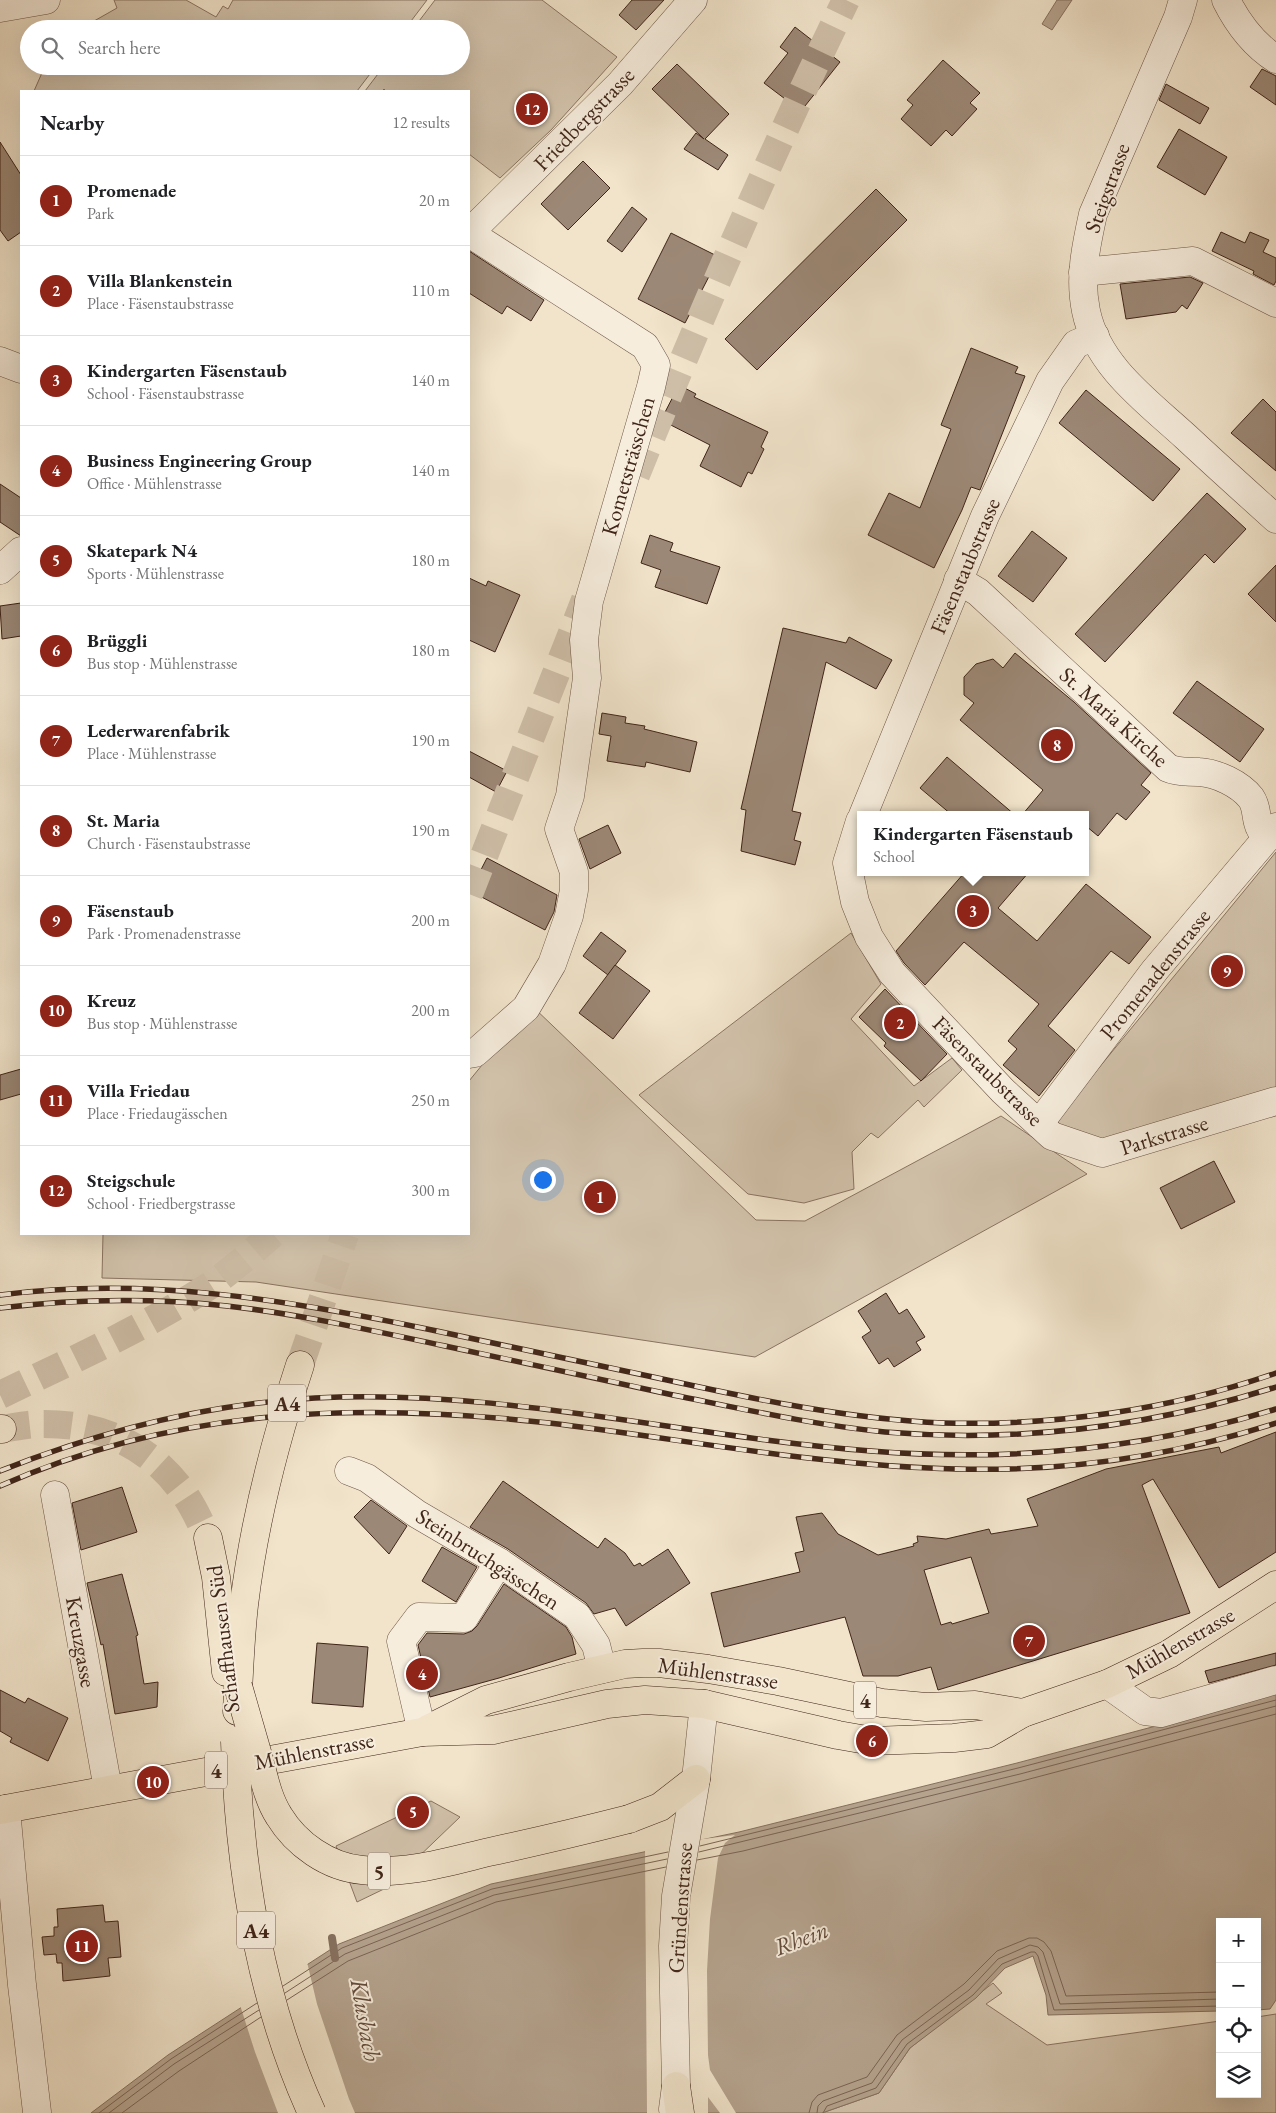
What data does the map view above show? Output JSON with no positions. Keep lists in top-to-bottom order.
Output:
{
  "streets": {
    "main road": [
      "A4",
      "Schaffhausen Süd",
      "Mühlenstrasse",
      "4",
      "5"
    ],
    "street": [
      "Friedbergstrasse",
      "Steigstrasse",
      "Kometsträsschen",
      "Fäsenstaubstrasse",
      "St. Maria Kirche",
      "Promenadenstrasse",
      "Parkstrasse",
      "Steinbruchgässchen",
      "Kreuzgasse",
      "Gründenstrasse"
    ]
  },
  "crossings": [
    ["Steigstrasse", "Fäsenstaubstrasse"],
    ["Fäsenstaubstrasse", "St. Maria Kirche"],
    ["Fäsenstaubstrasse", "Promenadenstrasse"],
    ["Fäsenstaubstrasse", "Parkstrasse"],
    ["St. Maria Kirche", "Promenadenstrasse"],
    ["Promenadenstrasse", "Parkstrasse"],
    ["A4", "Schaffhausen Süd"],
    ["A4", "5"],
    ["Steinbruchgässchen", "Mühlenstrasse"],
    ["Schaffhausen Süd", "5"],
    ["Kreuzgasse", "Mühlenstrasse"],
    ["Mühlenstrasse", "Gründenstrasse"],
    ["5", "Gründenstrasse"]
  ],
  "water": ["Rhein", "Klusbach"],
  "page": {
    "search": "Search here",
    "heading": ["Nearby", "12 results"],
    "pins": [
      "12",
      "8",
      "3",
      "9",
      "2",
      "1",
      "7",
      "4",
      "6",
      "10",
      "5",
      "11"
    ],
    "list": [
      {
        "mark": "1",
        "name": "Promenade",
        "note": "Park",
        "value": "20 m"
      },
      {
        "mark": "2",
        "name": "Villa Blankenstein",
        "note": "Place · Fäsenstaubstrasse",
        "value": "110 m"
      },
      {
        "mark": "3",
        "name": "Kindergarten Fäsenstaub",
        "note": "School · Fäsenstaubstrasse",
        "value": "140 m"
      },
      {
        "mark": "4",
        "name": "Business Engineering Group",
        "note": "Office · Mühlenstrasse",
        "value": "140 m"
      },
      {
        "mark": "5",
        "name": "Skatepark N4",
        "note": "Sports · Mühlenstrasse",
        "value": "180 m"
      },
      {
        "mark": "6",
        "name": "Brüggli",
        "note": "Bus stop · Mühlenstrasse",
        "value": "180 m"
      },
      {
        "mark": "7",
        "name": "Lederwarenfabrik",
        "note": "Place · Mühlenstrasse",
        "value": "190 m"
      },
      {
        "mark": "8",
        "name": "St. Maria",
        "note": "Church · Fäsenstaubstrasse",
        "value": "190 m"
      },
      {
        "mark": "9",
        "name": "Fäsenstaub",
        "note": "Park · Promenadenstrasse",
        "value": "200 m"
      },
      {
        "mark": "10",
        "name": "Kreuz",
        "note": "Bus stop · Mühlenstrasse",
        "value": "200 m"
      },
      {
        "mark": "11",
        "name": "Villa Friedau",
        "note": "Place · Friedaugässchen",
        "value": "250 m"
      },
      {
        "mark": "12",
        "name": "Steigschule",
        "note": "School · Friedbergstrasse",
        "value": "300 m"
      }
    ],
    "popup": ["Kindergarten Fäsenstaub", "School"],
    "map_buttons": ["+", "−"]
  }
}
